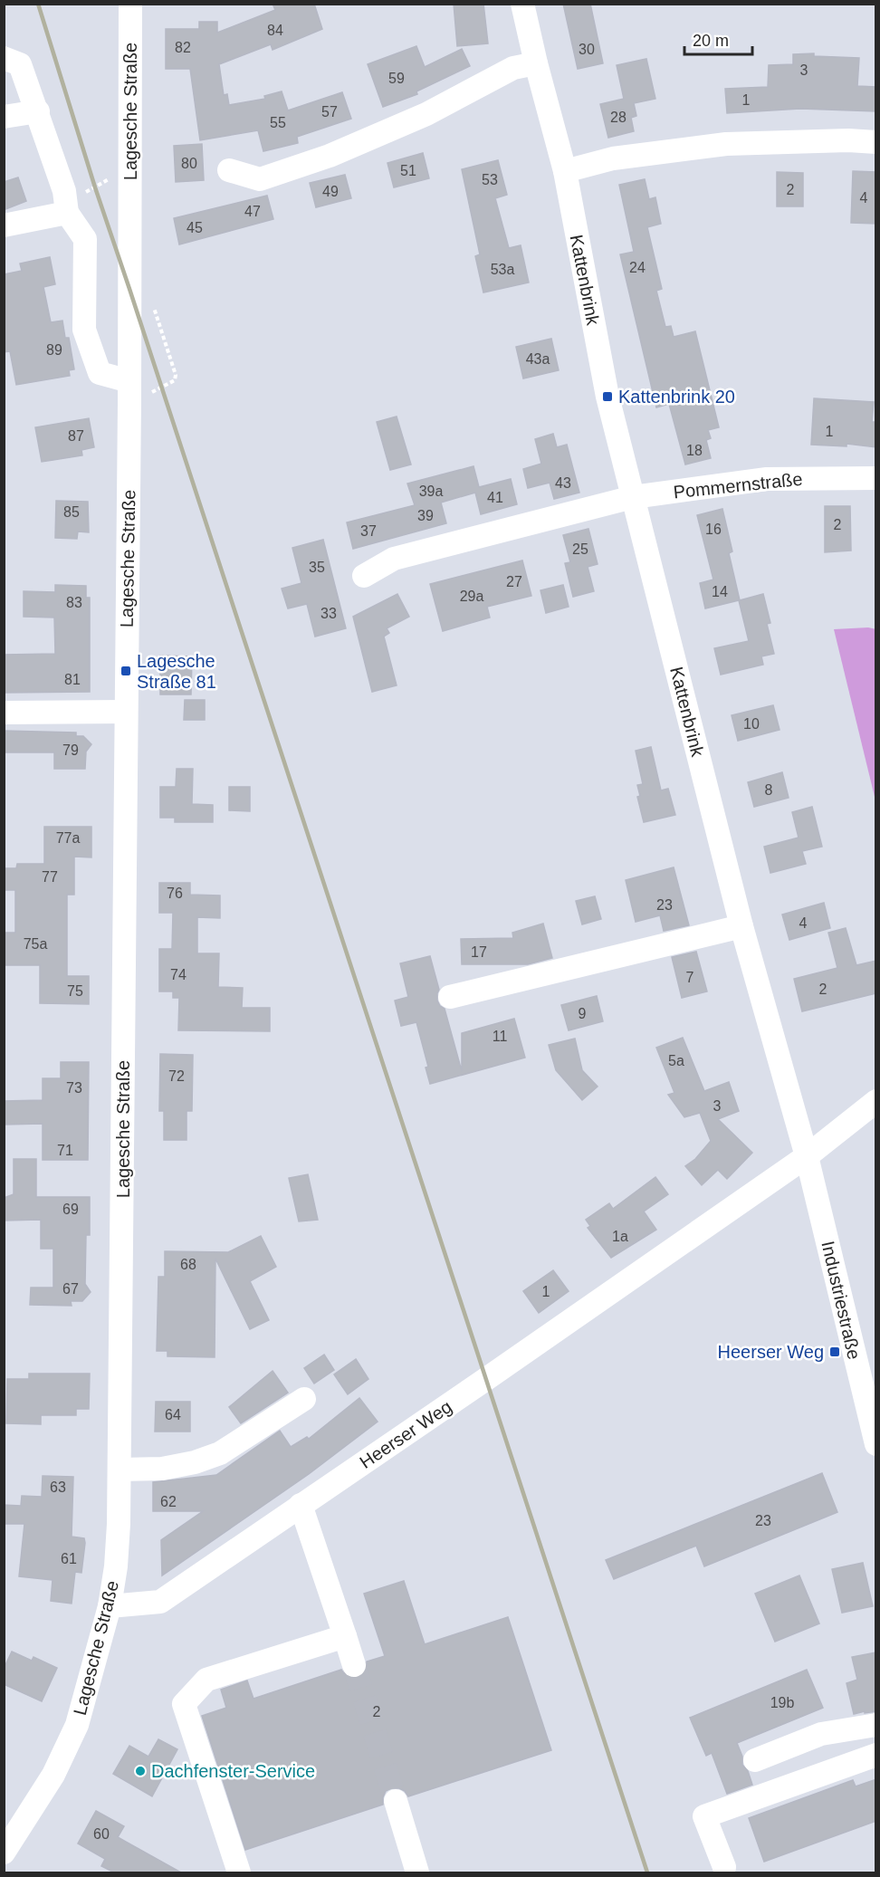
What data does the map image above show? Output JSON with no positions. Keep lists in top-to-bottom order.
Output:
{
  "streets": {
    "street": [
      "Lagesche Straße",
      "Kattenbrink",
      "Pommernstraße",
      "Industriestraße",
      "Heerser Weg"
    ]
  },
  "crossings": [
    ["Lagesche Straße", "Heerser Weg"],
    ["Kattenbrink", "Pommernstraße"],
    ["Kattenbrink", "Industriestraße"],
    ["Kattenbrink", "Heerser Weg"],
    ["Industriestraße", "Heerser Weg"]
  ],
  "places": {
    "transit": ["Kattenbrink 20", "Lagesche Straße 81", "Heerser Weg"],
    "other": ["Dachfenster-Service"]
  },
  "house_numbers": [
    "84",
    "82",
    "30",
    "3",
    "59",
    "1",
    "57",
    "28",
    "55",
    "80",
    "51",
    "53",
    "2",
    "49",
    "4",
    "47",
    "45",
    "24",
    "53a",
    "89",
    "43a",
    "1",
    "87",
    "18",
    "43",
    "39a",
    "41",
    "85",
    "39",
    "2",
    "16",
    "37",
    "25",
    "35",
    "27",
    "14",
    "29a",
    "83",
    "33",
    "81",
    "10",
    "79",
    "8",
    "77a",
    "77",
    "76",
    "23",
    "4",
    "75a",
    "17",
    "74",
    "7",
    "2",
    "75",
    "9",
    "11",
    "5a",
    "72",
    "73",
    "3",
    "71",
    "69",
    "1a",
    "68",
    "67",
    "1",
    "64",
    "63",
    "62",
    "23",
    "61",
    "19b",
    "2",
    "60"
  ],
  "scale_bar": "20 m"
}
